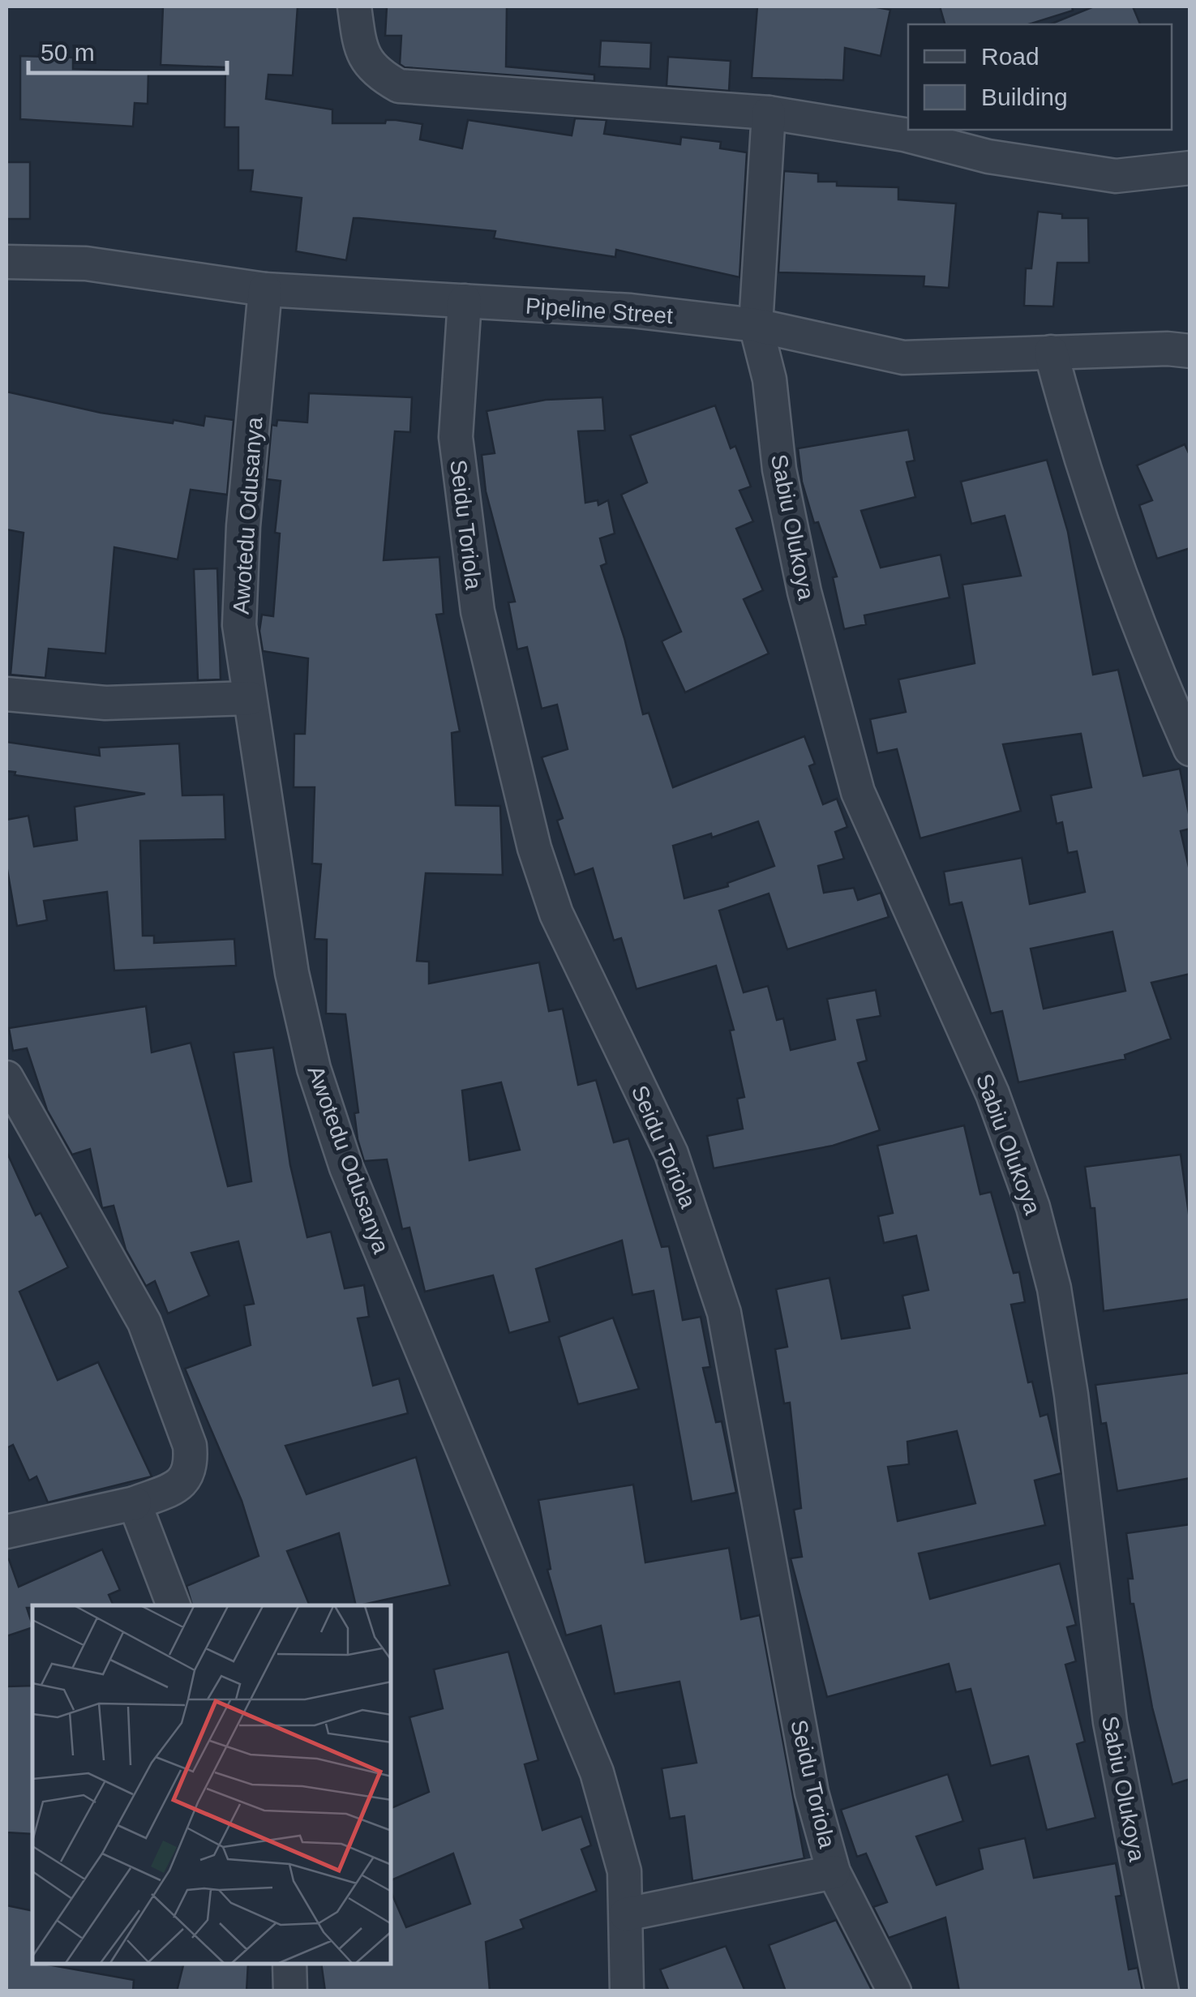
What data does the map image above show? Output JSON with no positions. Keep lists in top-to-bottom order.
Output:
{
  "streets": {
    "street": [
      "Pipeline Street",
      "Awotedu Odusanya",
      "Seidu Toriola",
      "Sabiu Olukoya"
    ]
  },
  "crossings": [
    ["Pipeline Street", "Awotedu Odusanya"],
    ["Pipeline Street", "Seidu Toriola"],
    ["Pipeline Street", "Sabiu Olukoya"]
  ],
  "legend": ["Road", "Building"],
  "scale_bar": "50 m"
}
